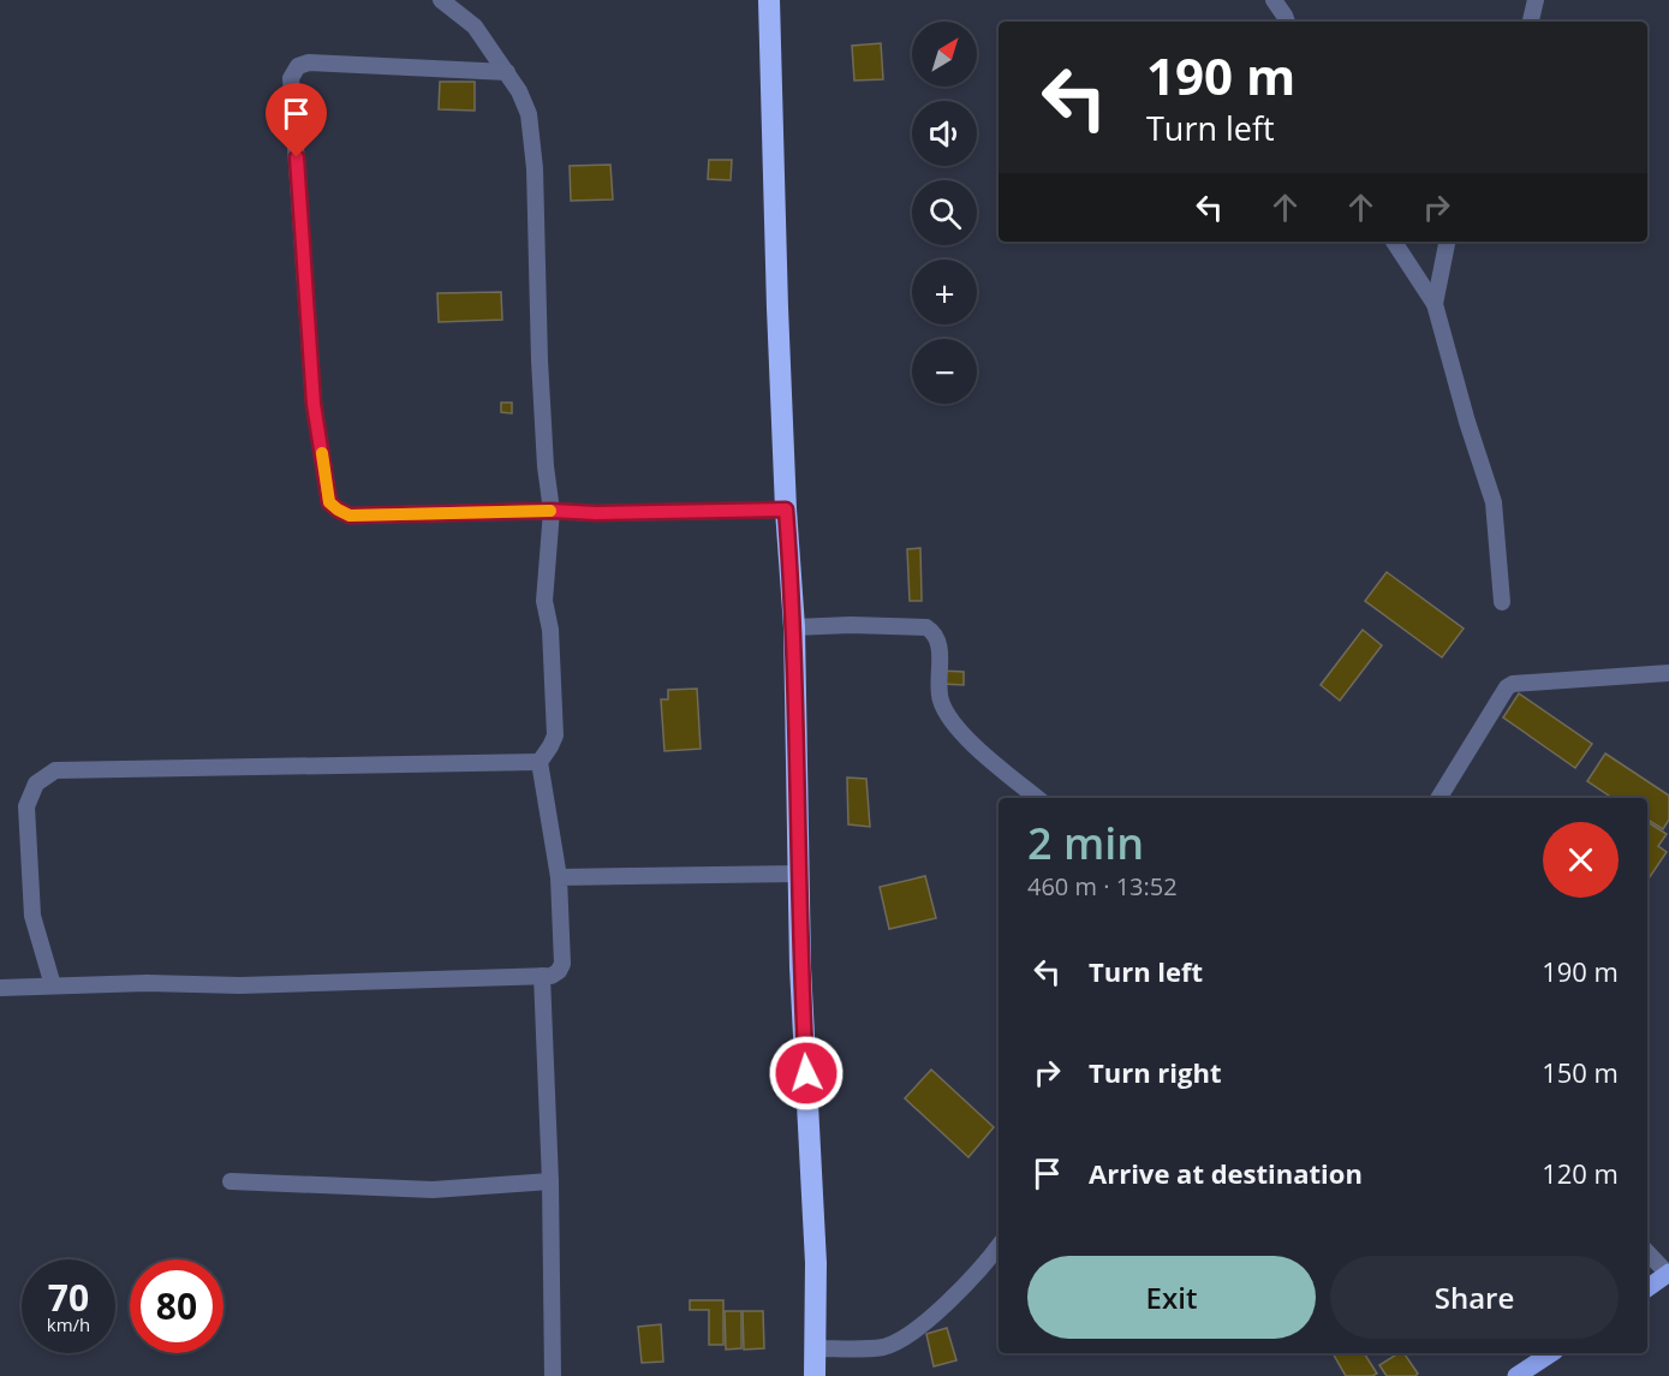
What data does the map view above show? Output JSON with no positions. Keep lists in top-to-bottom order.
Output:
{
  "north": "top right",
  "page": {
    "map_buttons": ["+", "−"],
    "turn": ["190 m", "Turn left"],
    "heading": ["2 min", "460 m · 13:52"],
    "list": [
      {
        "name": "Turn left",
        "value": "190 m"
      },
      {
        "name": "Turn right",
        "value": "150 m"
      },
      {
        "name": "Arrive at destination",
        "value": "120 m"
      }
    ],
    "buttons": ["Exit", "Share"],
    "speed": "70 km/h",
    "limit": "80"
  }
}
